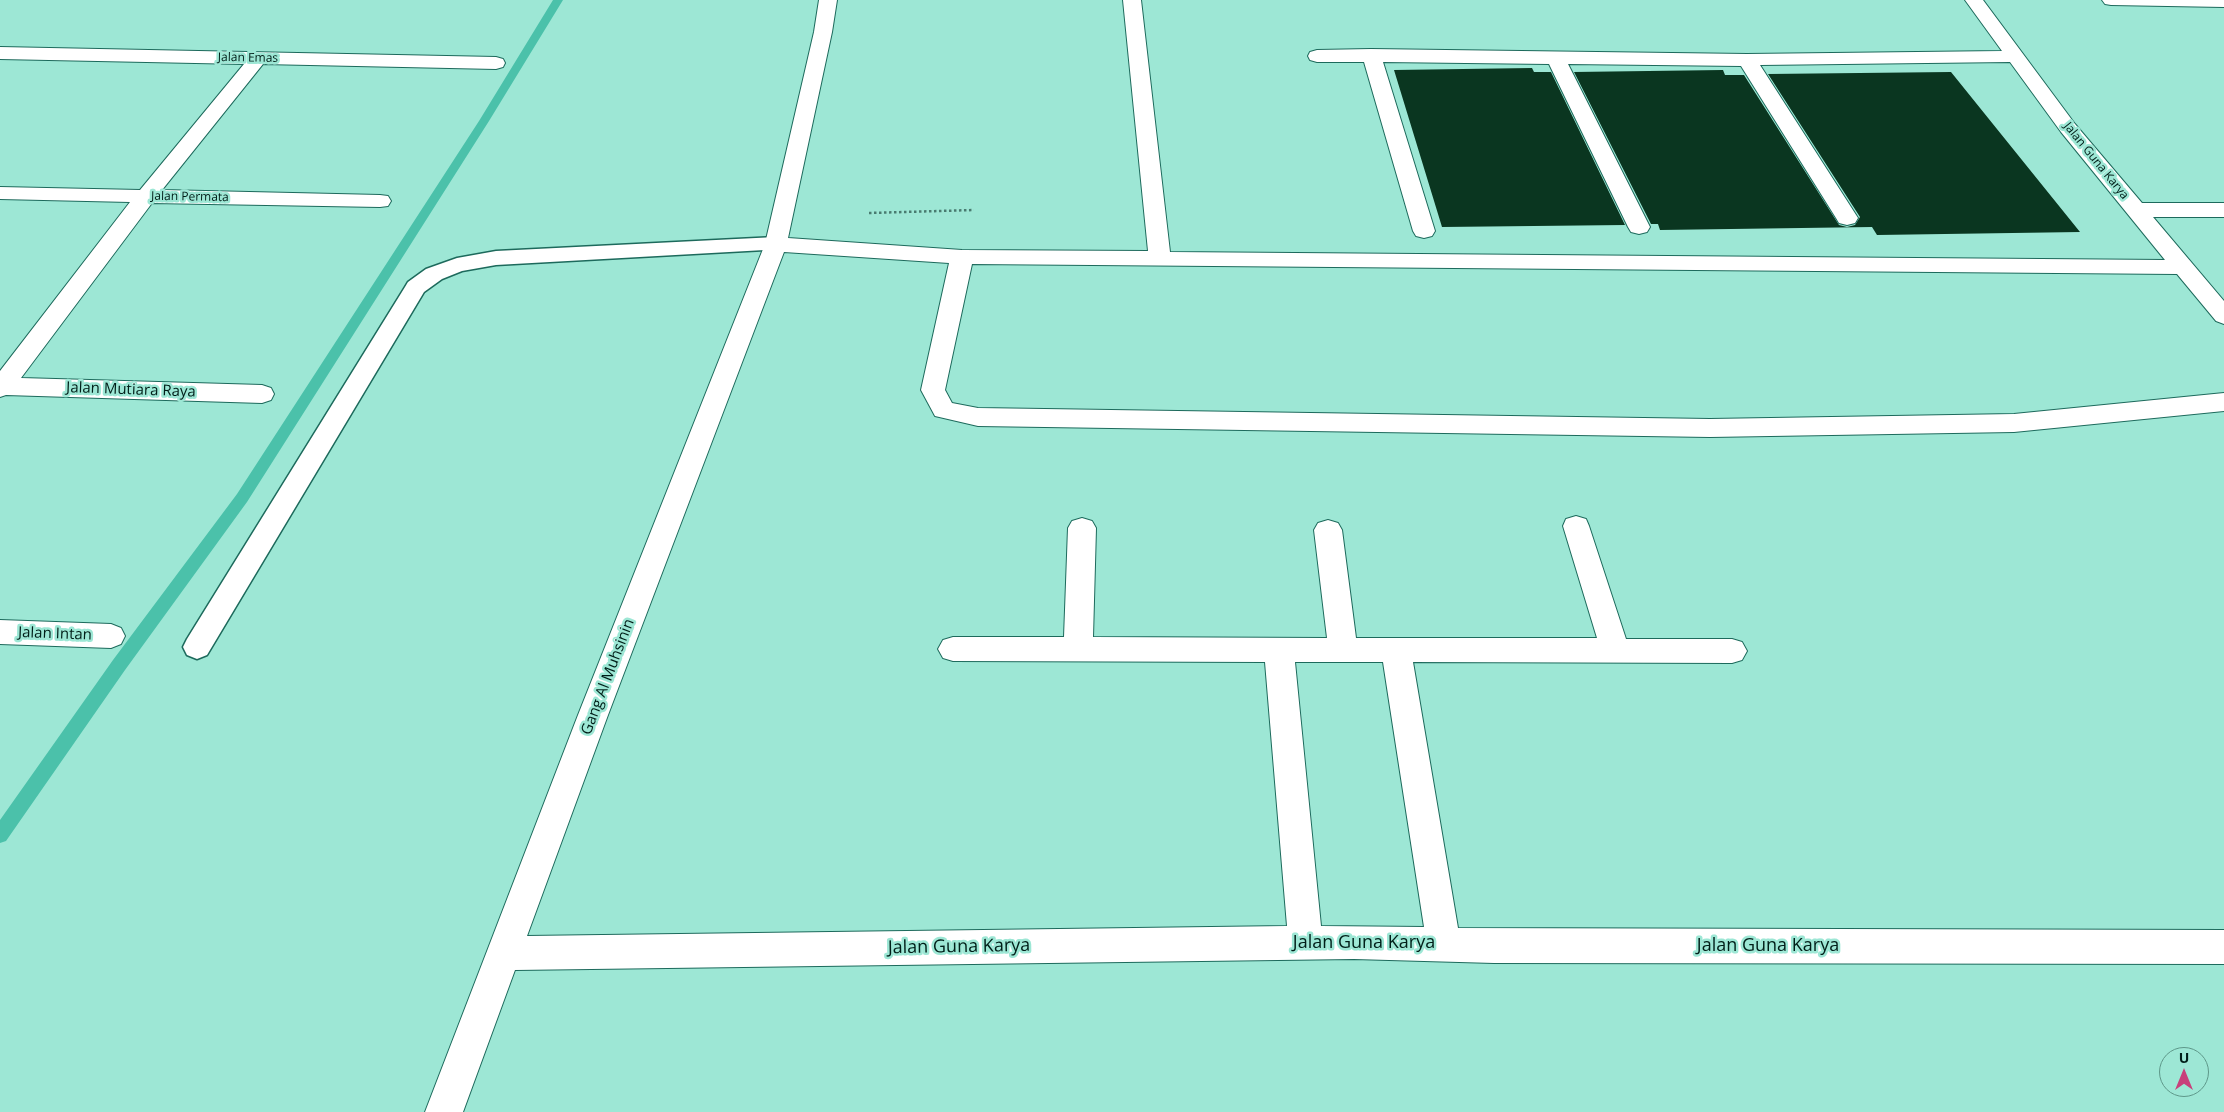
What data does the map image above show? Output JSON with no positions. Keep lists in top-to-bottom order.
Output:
{
  "streets": {
    "street": [
      "Jalan Emas",
      "Jalan Guna Karya",
      "Jalan Permata",
      "Jalan Mutiara Raya",
      "Jalan Intan",
      "Gang Al Muhsinin"
    ]
  },
  "crossings": [
    ["Jalan Guna Karya", "Gang Al Muhsinin"]
  ],
  "north": "top"
}
